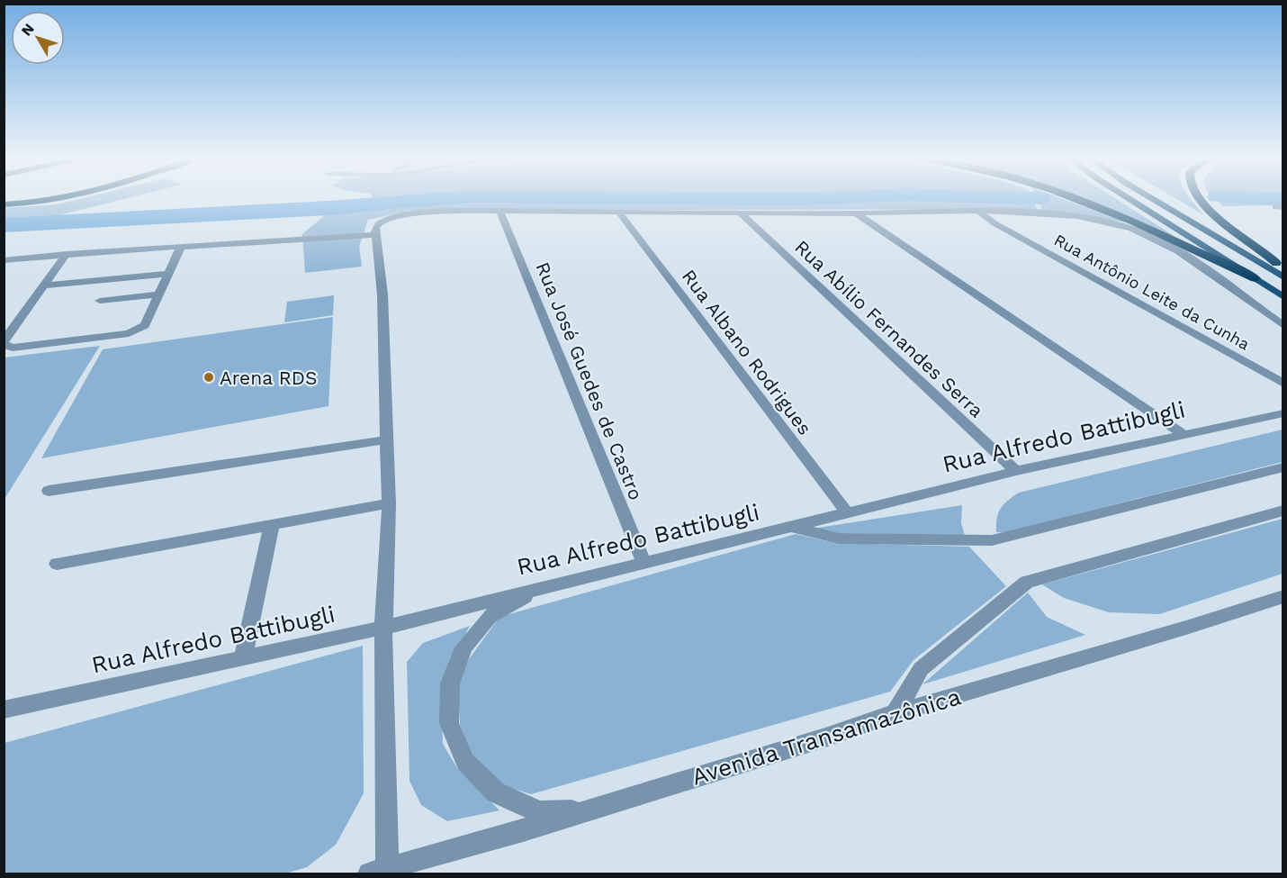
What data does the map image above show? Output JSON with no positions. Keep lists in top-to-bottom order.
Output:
{
  "streets": {
    "street": [
      "Rua Antônio Leite da Cunha",
      "Rua Abílio Fernandes Serra",
      "Rua Albano Rodrigues",
      "Rua José Guedes de Castro",
      "Rua Alfredo Battibugli",
      "Avenida Transamazônica"
    ]
  },
  "crossings": [
    ["Rua Abílio Fernandes Serra", "Rua Alfredo Battibugli"],
    ["Rua Albano Rodrigues", "Rua Alfredo Battibugli"],
    ["Rua José Guedes de Castro", "Rua Alfredo Battibugli"]
  ],
  "places": ["Arena RDS"],
  "north": "top left"
}
